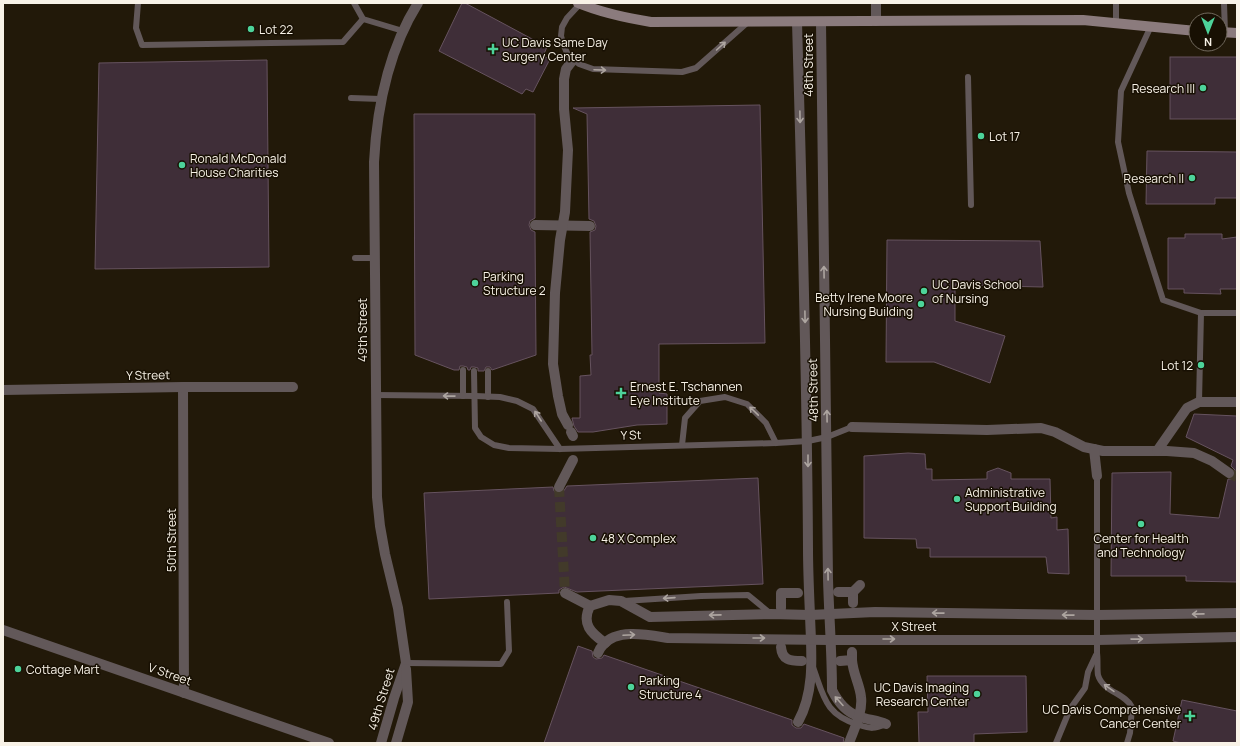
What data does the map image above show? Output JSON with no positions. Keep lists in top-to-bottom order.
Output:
{
  "streets": {
    "street": [
      "48th Street",
      "49th Street",
      "Y Street",
      "50th Street",
      "X Street",
      "V Street"
    ],
    "lane": ["Y St"]
  },
  "crossings": [
    ["48th Street", "Y St"],
    ["48th Street", "X Street"],
    ["Y Street", "50th Street"],
    ["50th Street", "V Street"]
  ],
  "places": {
    "other": [
      "Lot 22",
      "Research III",
      "Lot 17",
      "Ronald McDonald House Charities",
      "Research II",
      "Parking Structure 2",
      "UC Davis School of Nursing",
      "Betty Irene Moore Nursing Building",
      "Lot 12",
      "Administrative Support Building",
      "Center for Health and Technology",
      "48 X Complex",
      "Cottage Mart",
      "Parking Structure 4",
      "UC Davis Imaging Research Center"
    ],
    "health": ["UC Davis Same Day Surgery Center", "Ernest E. Tschannen Eye Institute", "UC Davis Comprehensive Cancer Center"]
  },
  "north": "bottom"
}
